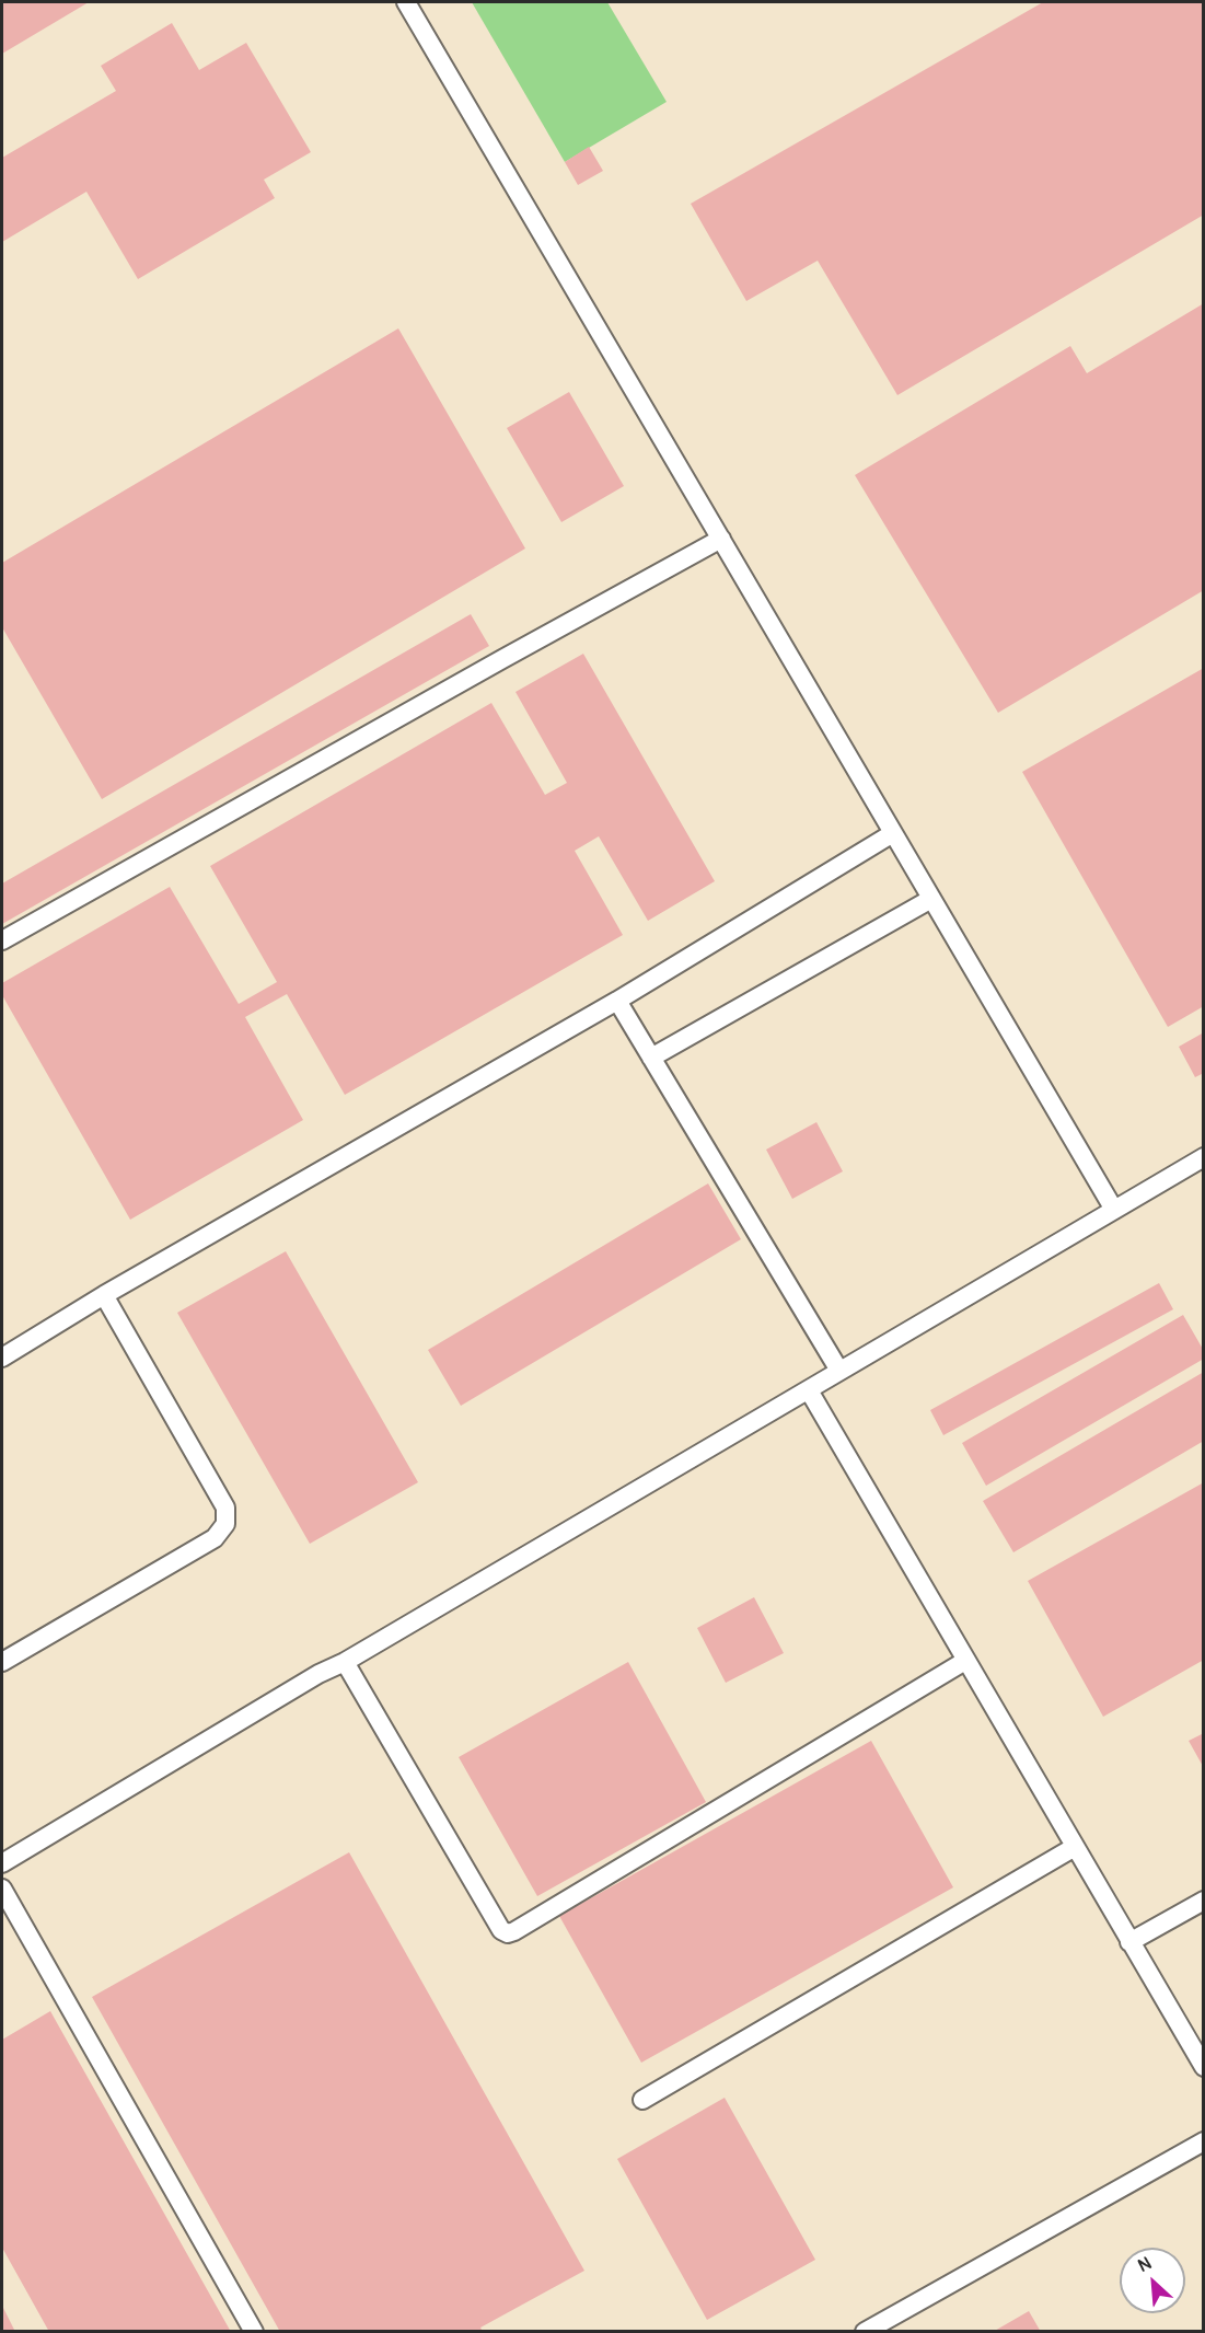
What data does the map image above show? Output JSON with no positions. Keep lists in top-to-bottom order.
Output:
{
  "north": "top left"
}
